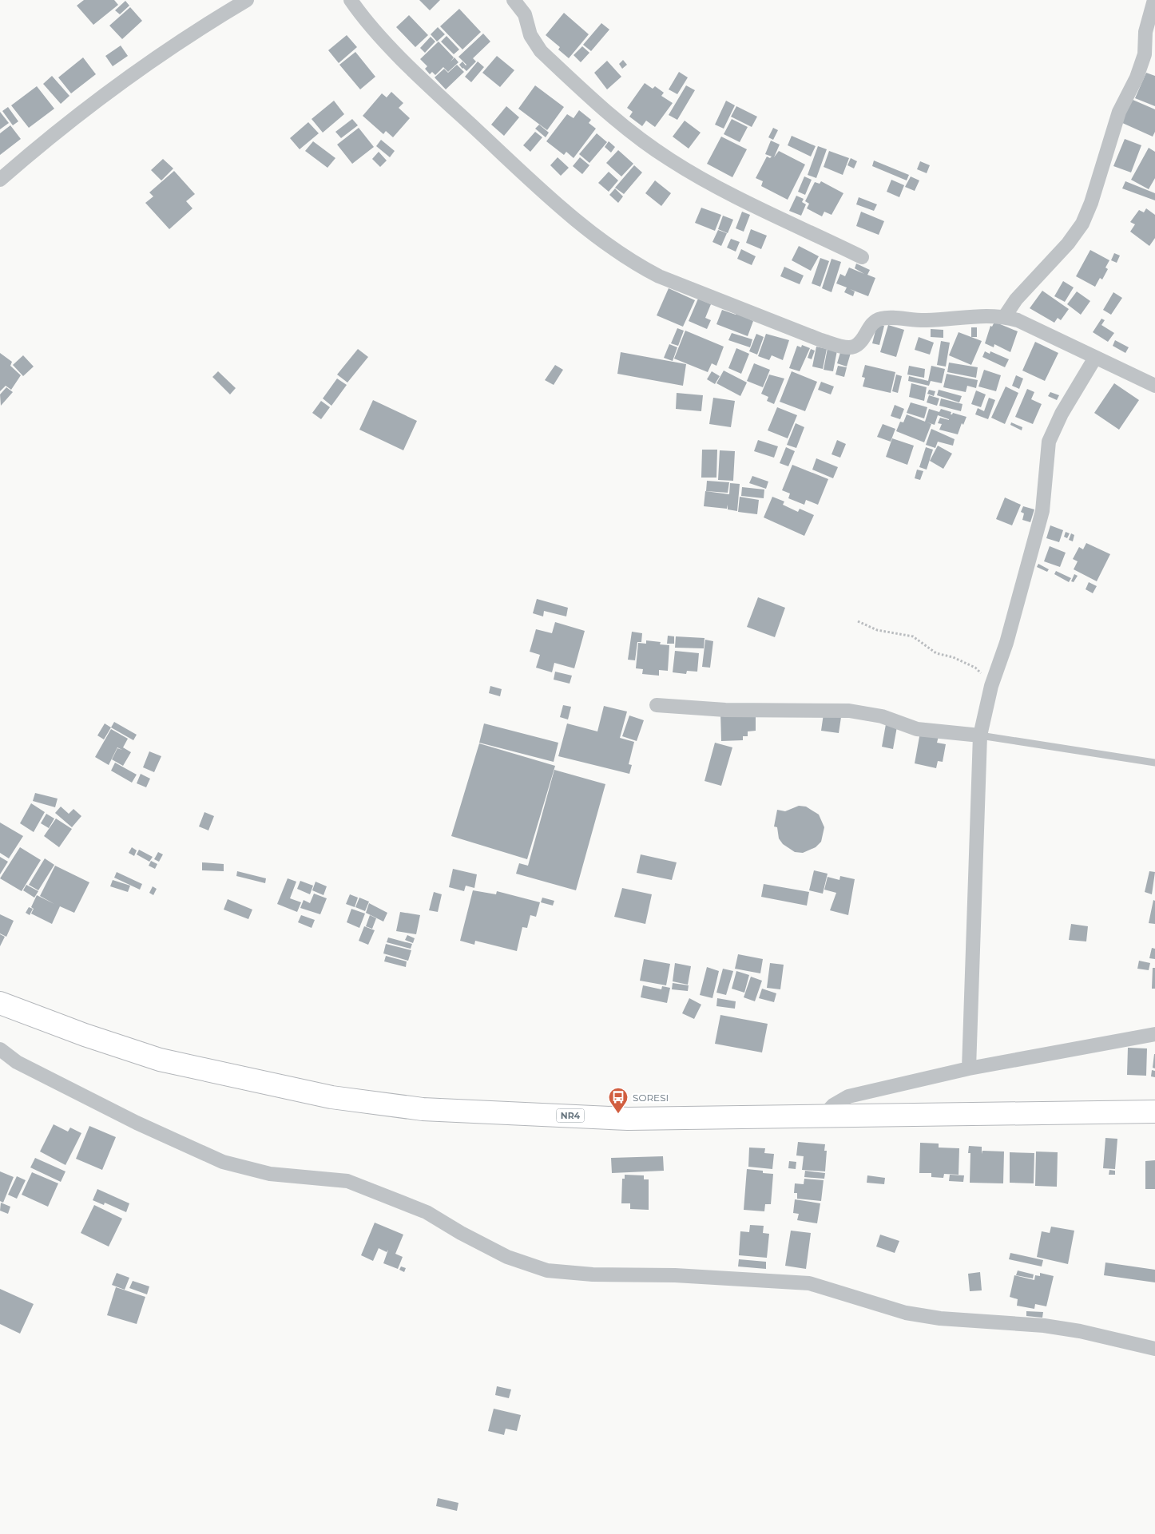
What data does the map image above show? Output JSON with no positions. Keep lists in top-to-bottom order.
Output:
{
  "streets": {
    "highway": ["NR4"]
  },
  "places": {
    "bus stop": ["SORESI"]
  }
}
